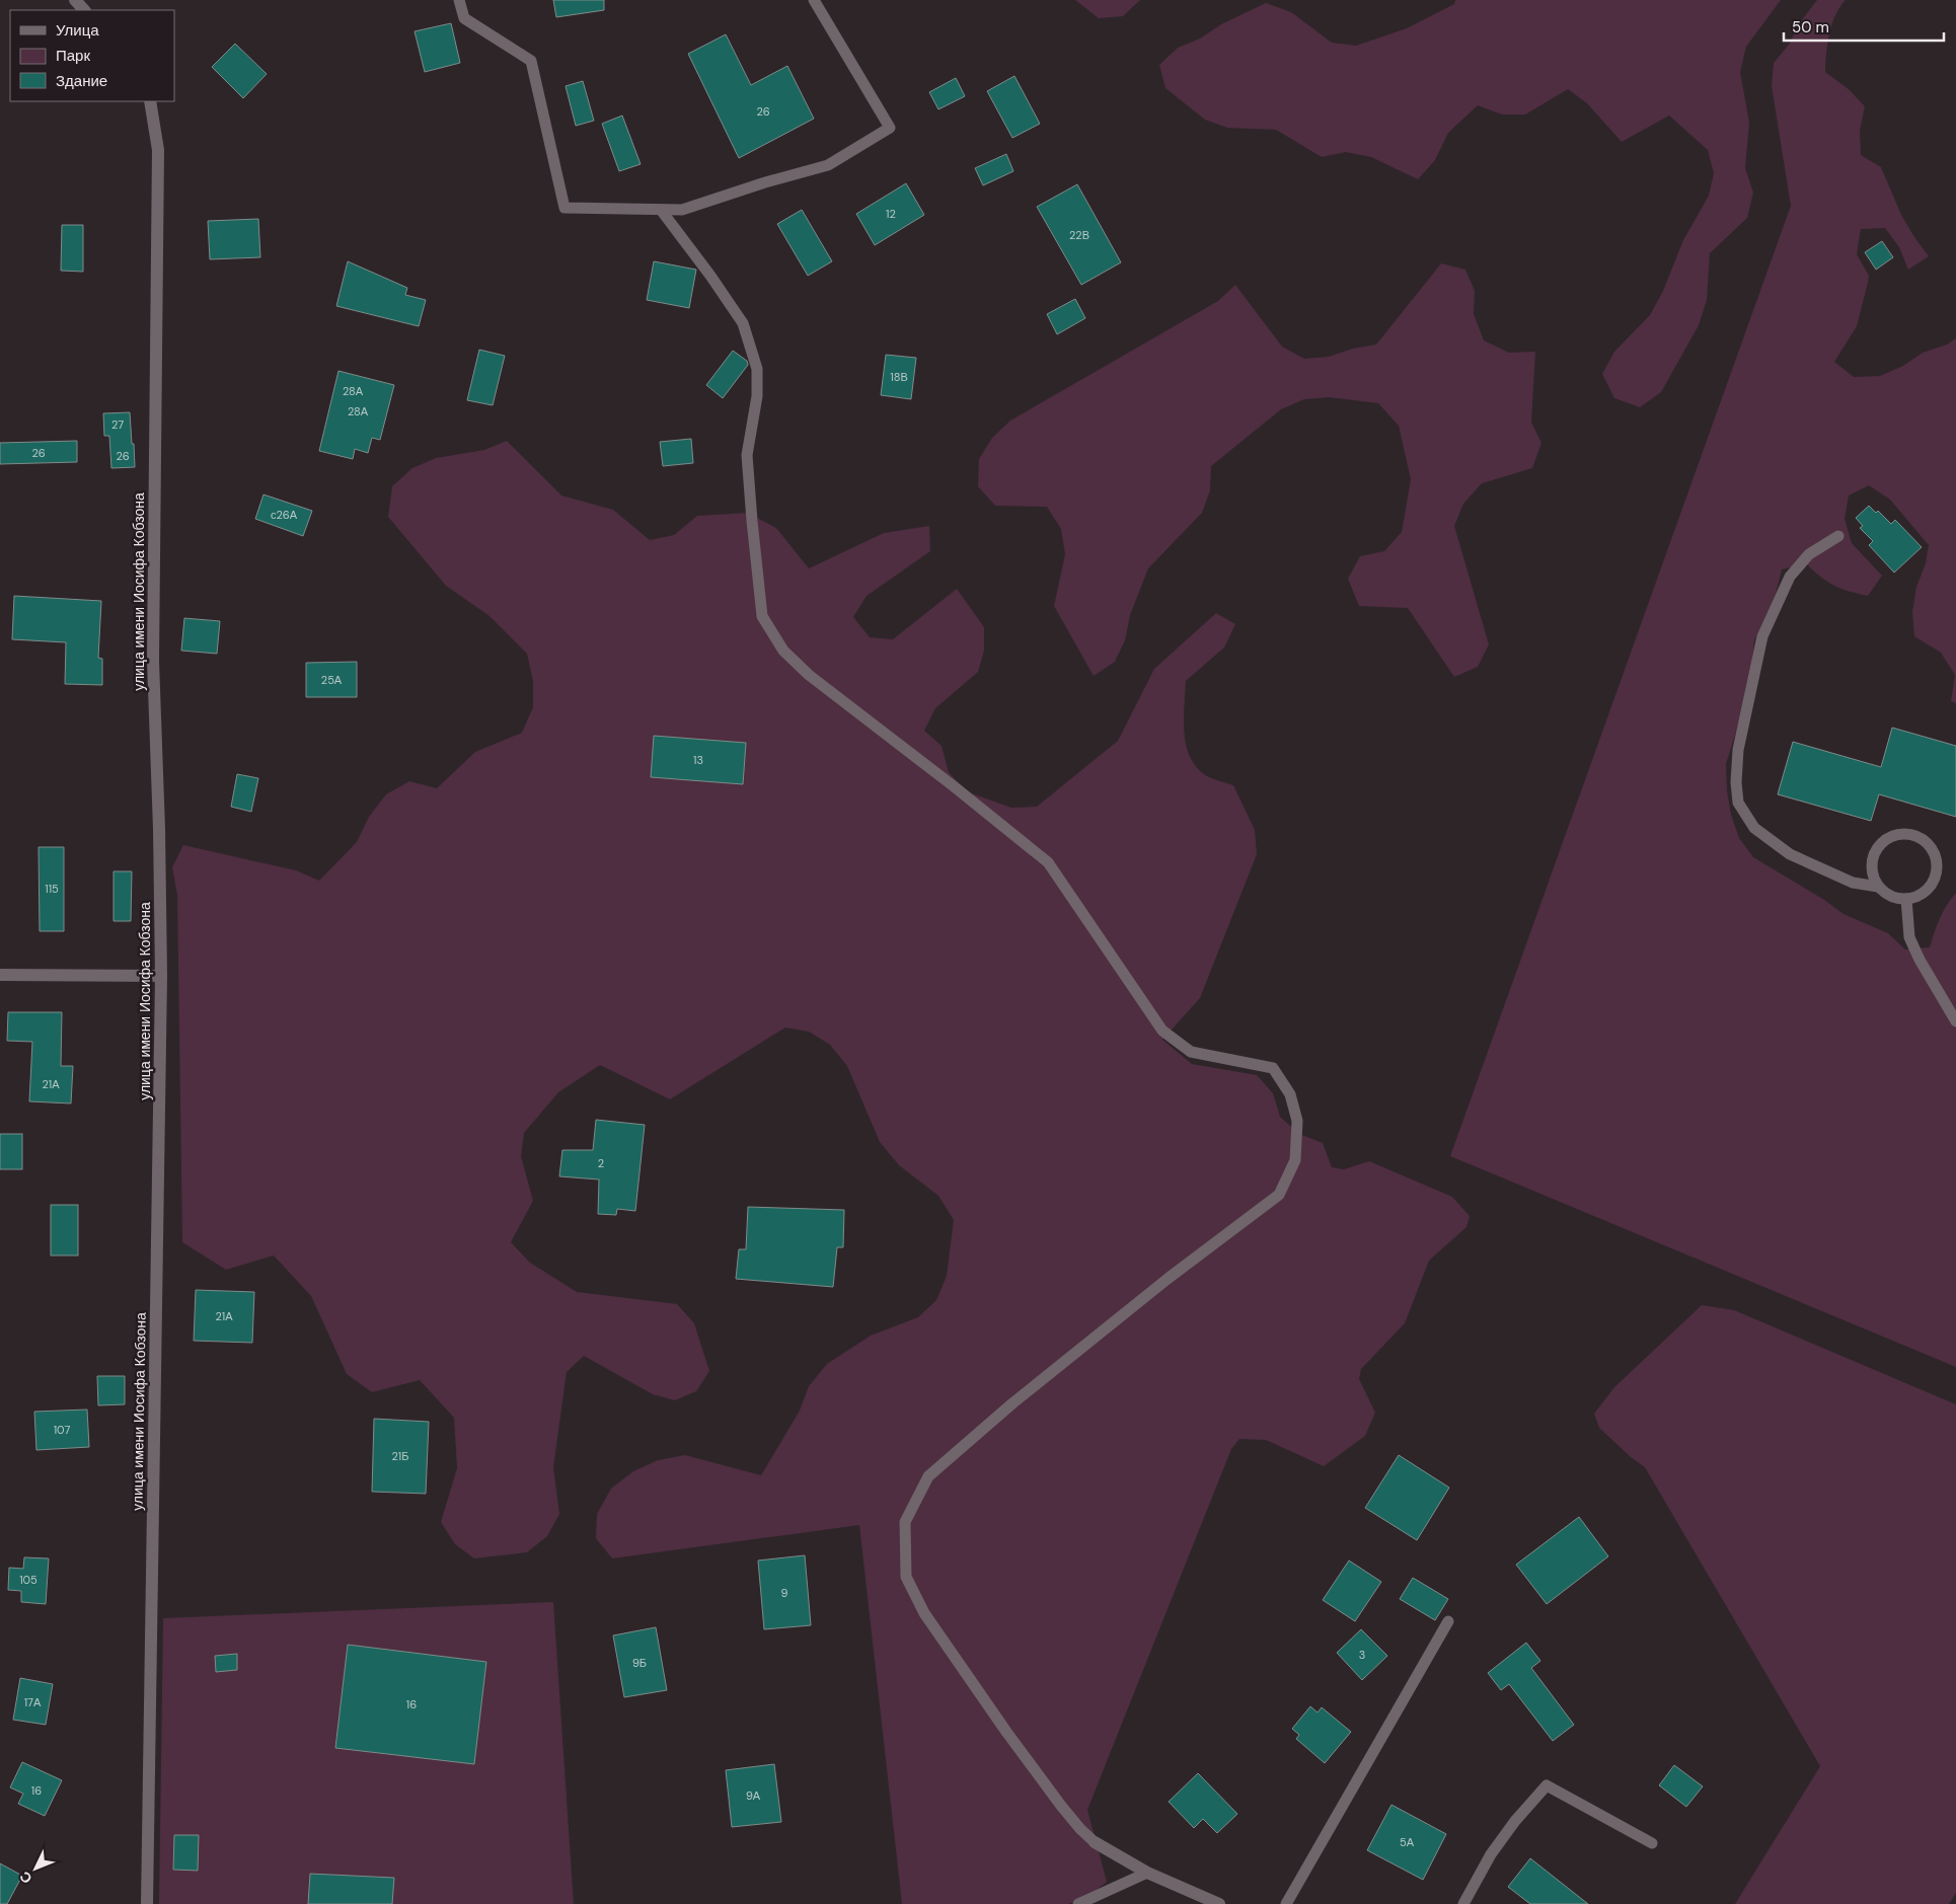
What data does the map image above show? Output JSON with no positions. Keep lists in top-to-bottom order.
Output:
{
  "streets": {
    "street": ["улица имени Иосифа Кобзона"]
  },
  "house_numbers": [
    "26",
    "12",
    "22В",
    "18В",
    "28А",
    "28А",
    "27",
    "26",
    "26",
    "с26А",
    "25А",
    "13",
    "115",
    "21А",
    "2",
    "21А",
    "107",
    "21Б",
    "105",
    "9",
    "3",
    "9Б",
    "17А",
    "16",
    "16",
    "9А",
    "5А"
  ],
  "legend": ["Улица", "Парк", "Здание"],
  "scale_bar": "50 m",
  "north": "bottom left"
}
